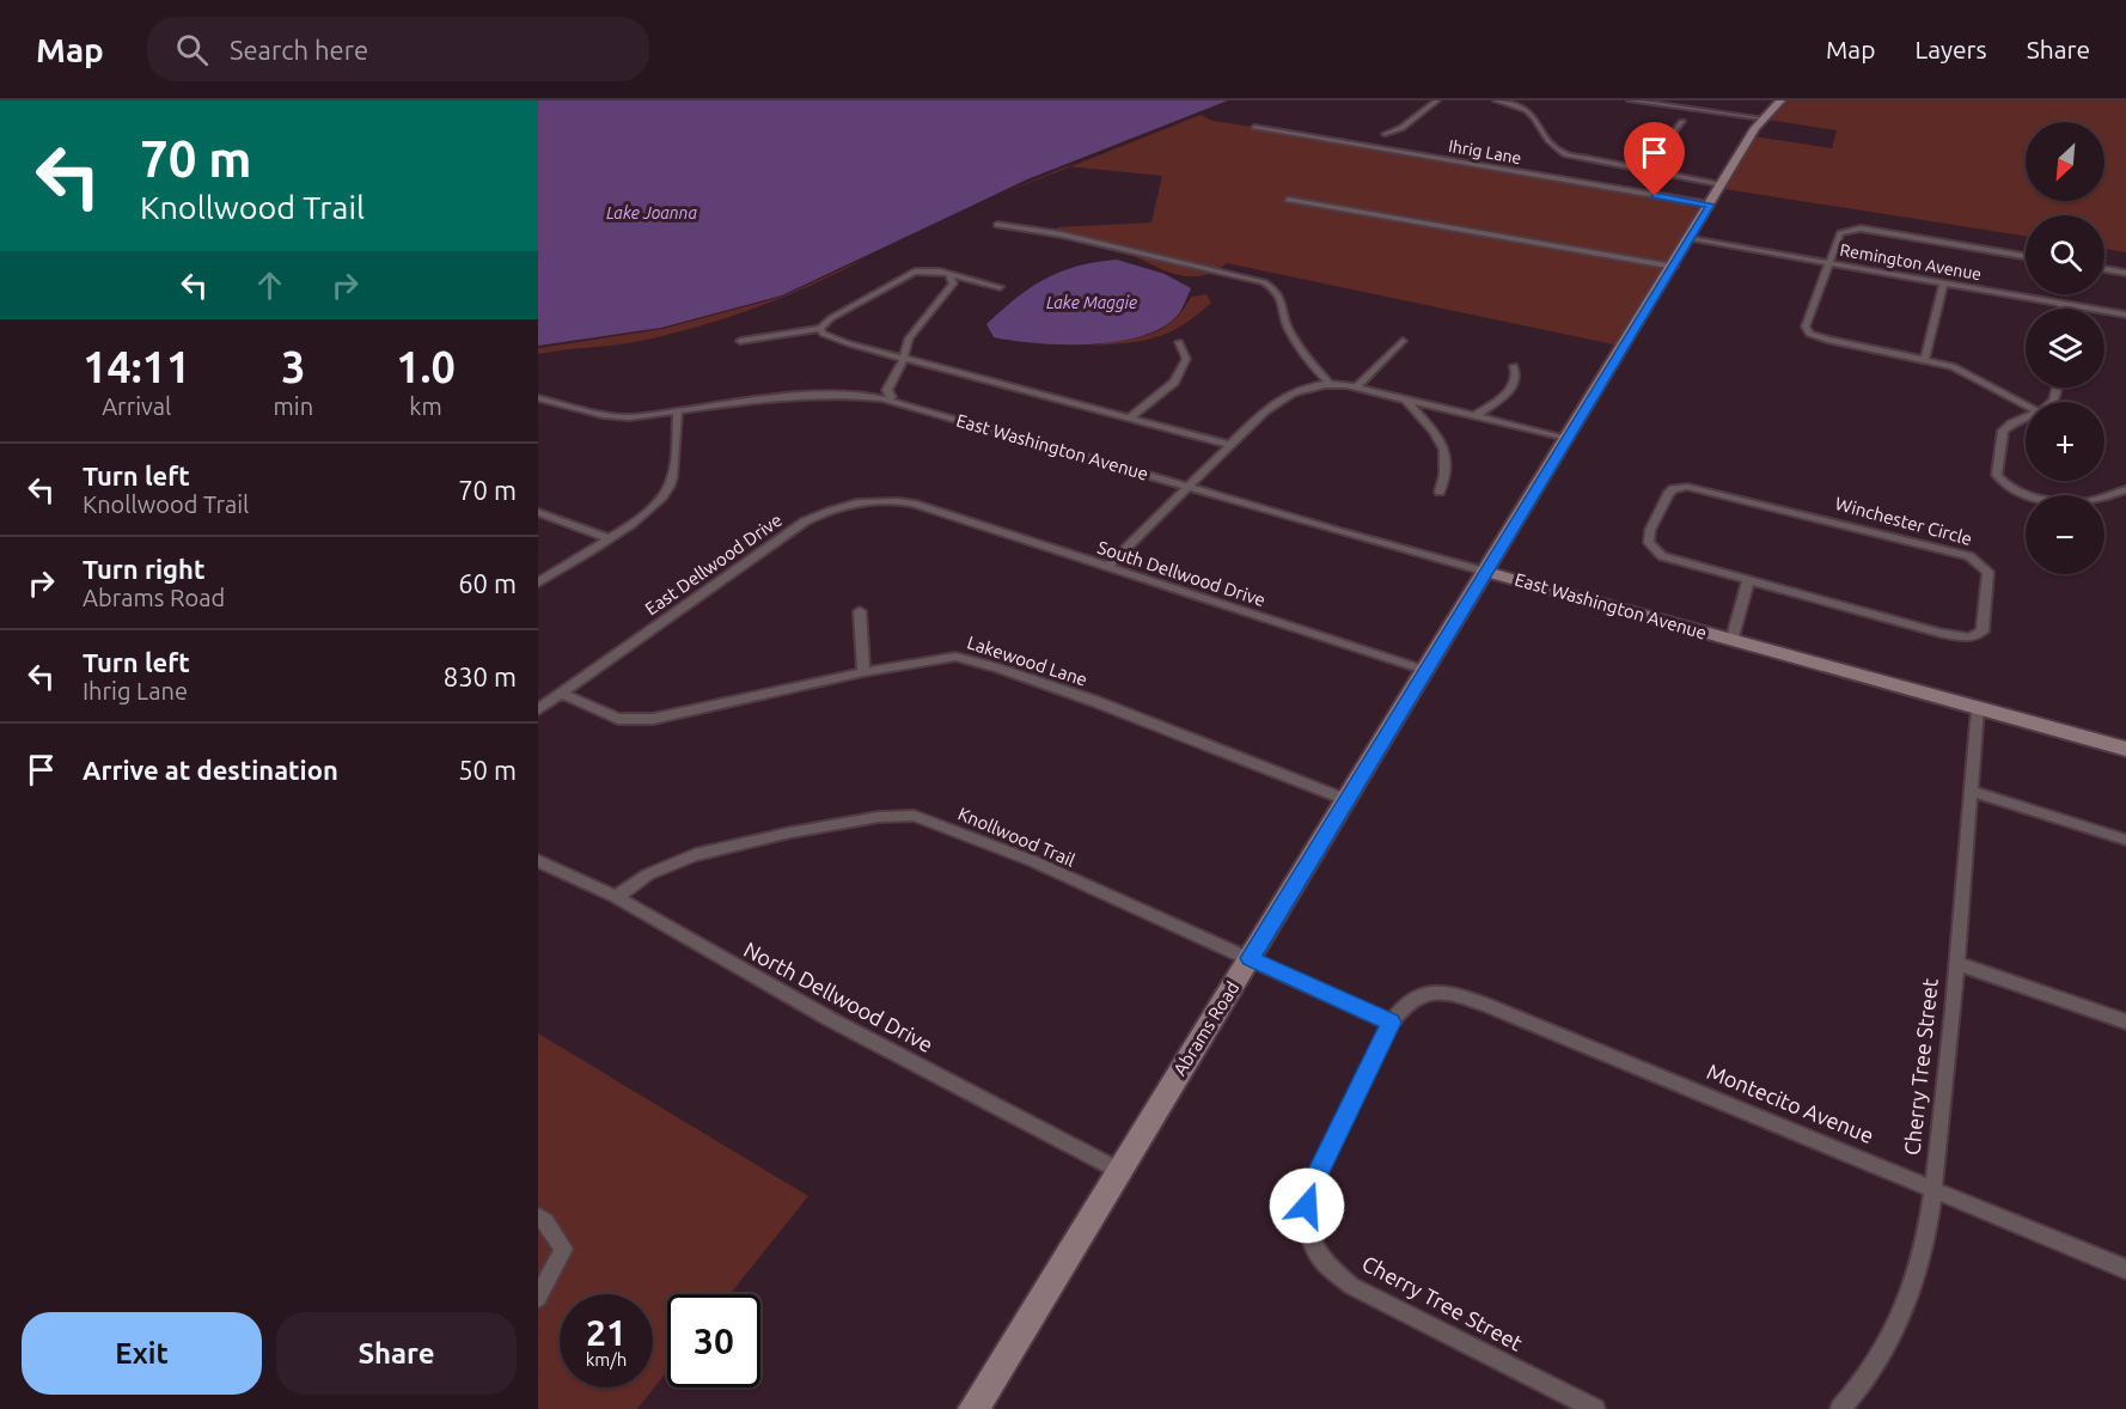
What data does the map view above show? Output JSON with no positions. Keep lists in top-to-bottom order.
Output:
{
  "streets": {
    "street": [
      "Ihrig Lane",
      "Remington Avenue",
      "East Washington Avenue",
      "Winchester Circle",
      "East Dellwood Drive",
      "South Dellwood Drive",
      "Lakewood Lane",
      "Knollwood Trail",
      "North Dellwood Drive",
      "Abrams Road",
      "Cherry Tree Street",
      "Montecito Avenue"
    ]
  },
  "crossings": [
    ["Ihrig Lane", "Abrams Road"],
    ["Remington Avenue", "Abrams Road"],
    ["East Washington Avenue", "Abrams Road"],
    ["East Washington Avenue", "Cherry Tree Street"],
    ["East Dellwood Drive", "South Dellwood Drive"],
    ["East Dellwood Drive", "Lakewood Lane"],
    ["South Dellwood Drive", "Abrams Road"],
    ["Lakewood Lane", "Abrams Road"],
    ["Knollwood Trail", "North Dellwood Drive"],
    ["Knollwood Trail", "Abrams Road"],
    ["Knollwood Trail", "Cherry Tree Street"],
    ["North Dellwood Drive", "Abrams Road"],
    ["Cherry Tree Street", "Montecito Avenue"]
  ],
  "water": ["Lake Joanna", "Lake Maggie"],
  "north": "bottom left",
  "page": {
    "header": "Map",
    "search": "Search here",
    "nav": ["Map", "Layers", "Share"],
    "turn": ["70 m", "Knollwood Trail"],
    "map_buttons": ["+", "−"],
    "eta": [
      "14:11",
      "Arrival",
      "3",
      "min",
      "1.0",
      "km"
    ],
    "list": [
      {
        "name": "Turn left",
        "note": "Knollwood Trail",
        "value": "70 m"
      },
      {
        "name": "Turn right",
        "note": "Abrams Road",
        "value": "60 m"
      },
      {
        "name": "Turn left",
        "note": "Ihrig Lane",
        "value": "830 m"
      },
      {
        "name": "Arrive at destination",
        "value": "50 m"
      }
    ],
    "speed": "21 km/h",
    "limit": "30",
    "buttons": ["Exit", "Share"]
  }
}
